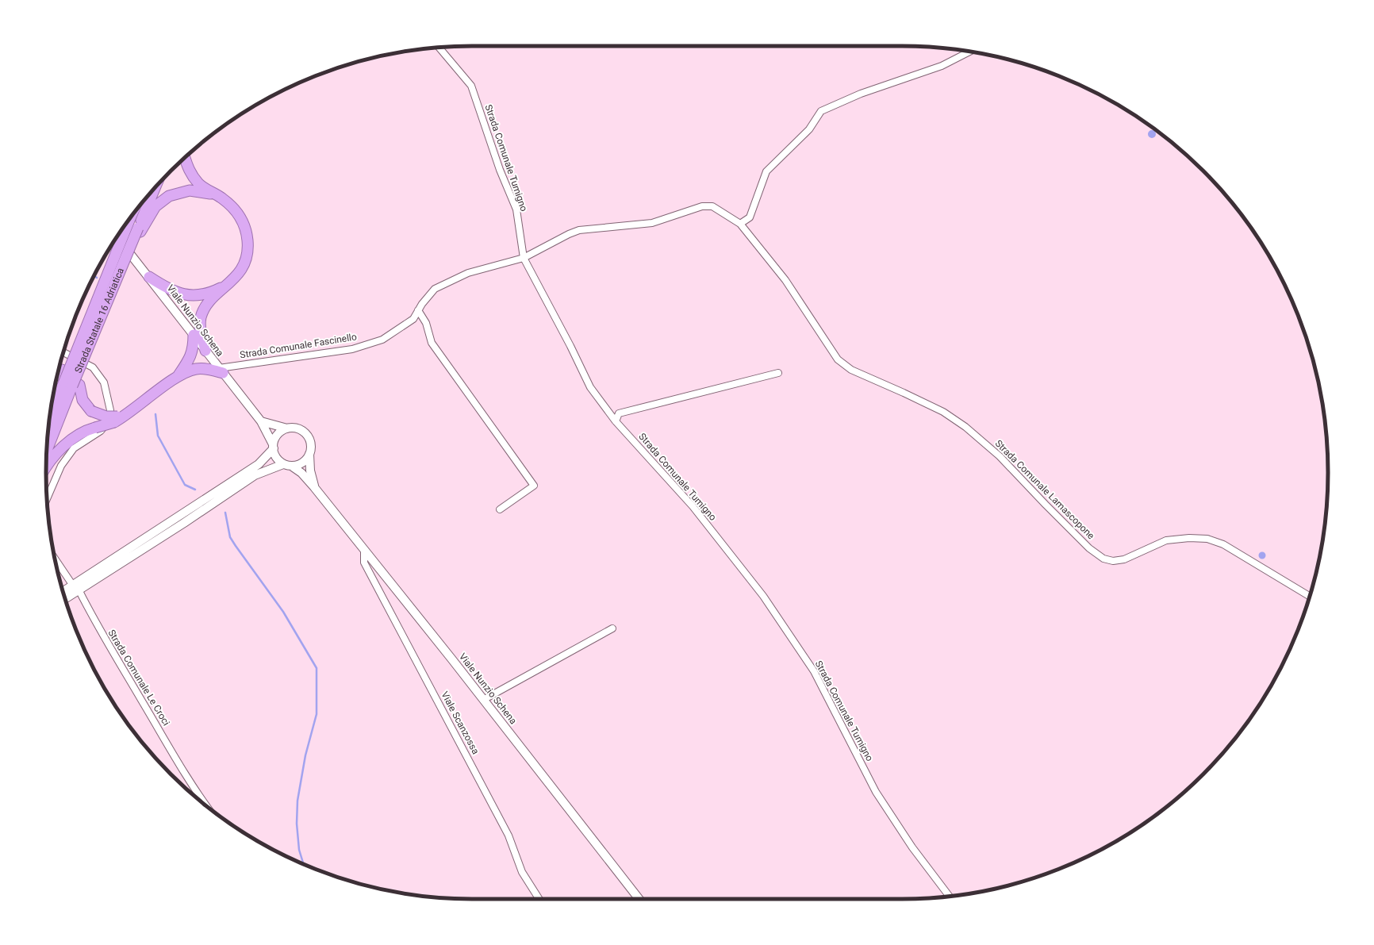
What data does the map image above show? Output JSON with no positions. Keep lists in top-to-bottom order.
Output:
{
  "streets": {
    "highway": ["Strada Statale 16 Adriatica"],
    "street": [
      "Strada Comunale Tumigno",
      "Viale Nunzio Schena",
      "Strada Comunale Fascinello",
      "Strada Comunale Lamascopone",
      "Strada Comunale Le Croci",
      "Viale Scanzossa"
    ]
  },
  "crossings": [
    ["Strada Comunale Tumigno", "Strada Comunale Fascinello"],
    ["Strada Comunale Tumigno", "Strada Comunale Lamascopone"],
    ["Viale Nunzio Schena", "Strada Comunale Fascinello"],
    ["Viale Nunzio Schena", "Viale Scanzossa"],
    ["Strada Comunale Fascinello", "Strada Comunale Lamascopone"]
  ]
}
